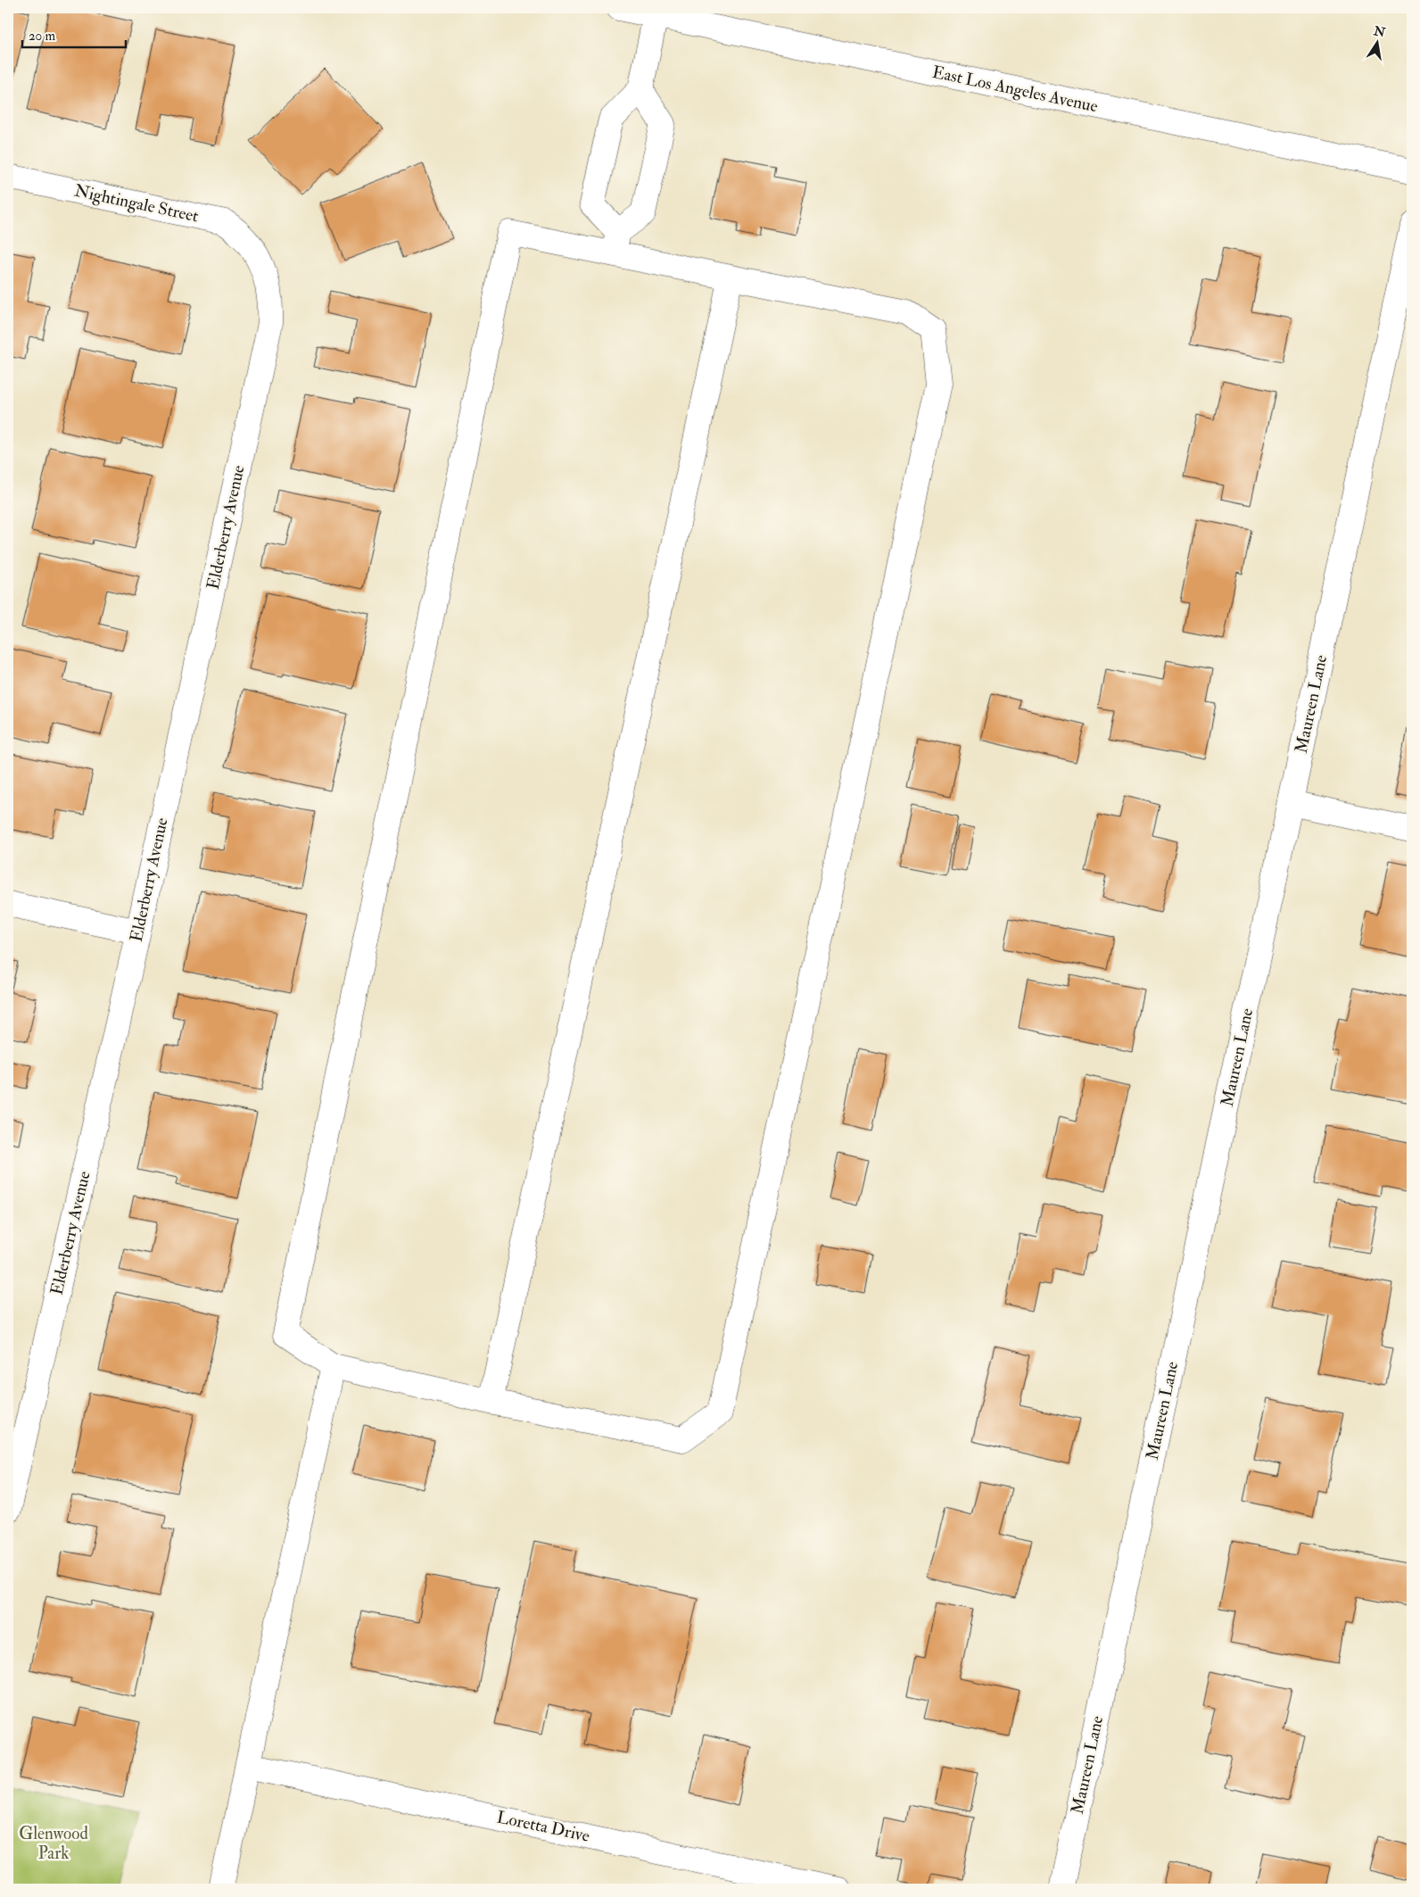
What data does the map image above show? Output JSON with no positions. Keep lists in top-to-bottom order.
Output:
{
  "streets": {
    "street": [
      "East Los Angeles Avenue",
      "Nightingale Street",
      "Elderberry Avenue",
      "Maureen Lane",
      "Loretta Drive"
    ]
  },
  "crossings": [
    ["Nightingale Street", "Elderberry Avenue"]
  ],
  "parks": ["Glenwood Park"],
  "scale_bar": "20 m",
  "north": "top"
}
